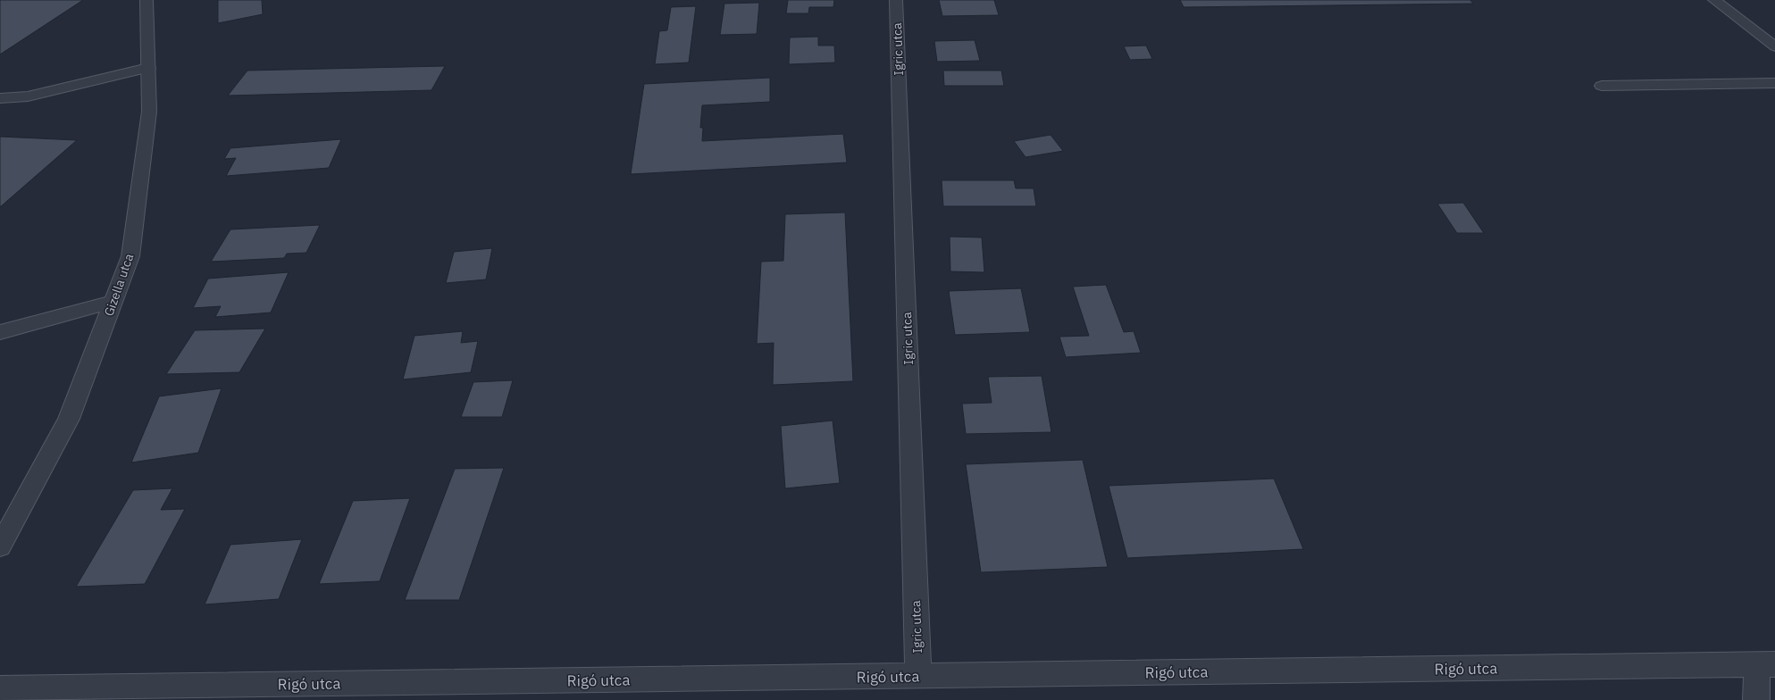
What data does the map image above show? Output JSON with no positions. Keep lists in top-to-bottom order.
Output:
{
  "streets": {
    "street": ["Igric utca", "Gizella utca", "Rigó utca"]
  },
  "crossings": [
    ["Igric utca", "Rigó utca"]
  ]
}
